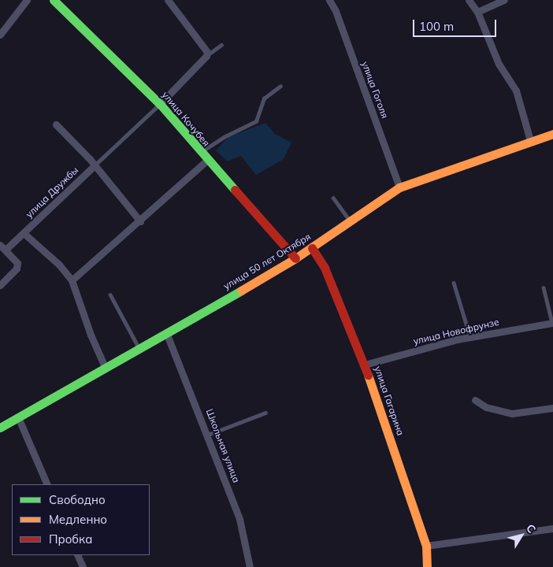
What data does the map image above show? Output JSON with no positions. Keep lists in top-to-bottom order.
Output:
{
  "streets": {
    "street": [
      "улица Гоголя",
      "улица Кочубея",
      "улица Дружбы",
      "улица 50 лет Октября",
      "улица Новофрунзе",
      "улица Гагарина",
      "Школьная улица"
    ]
  },
  "crossings": [
    ["улица Гоголя", "улица 50 лет Октября"],
    ["улица Кочубея", "улица 50 лет Октября"],
    ["улица 50 лет Октября", "улица Гагарина"],
    ["улица 50 лет Октября", "Школьная улица"],
    ["улица Новофрунзе", "улица Гагарина"]
  ],
  "legend": ["Свободно", "Медленно", "Пробка"],
  "scale_bar": "100 m",
  "north": "top right"
}
